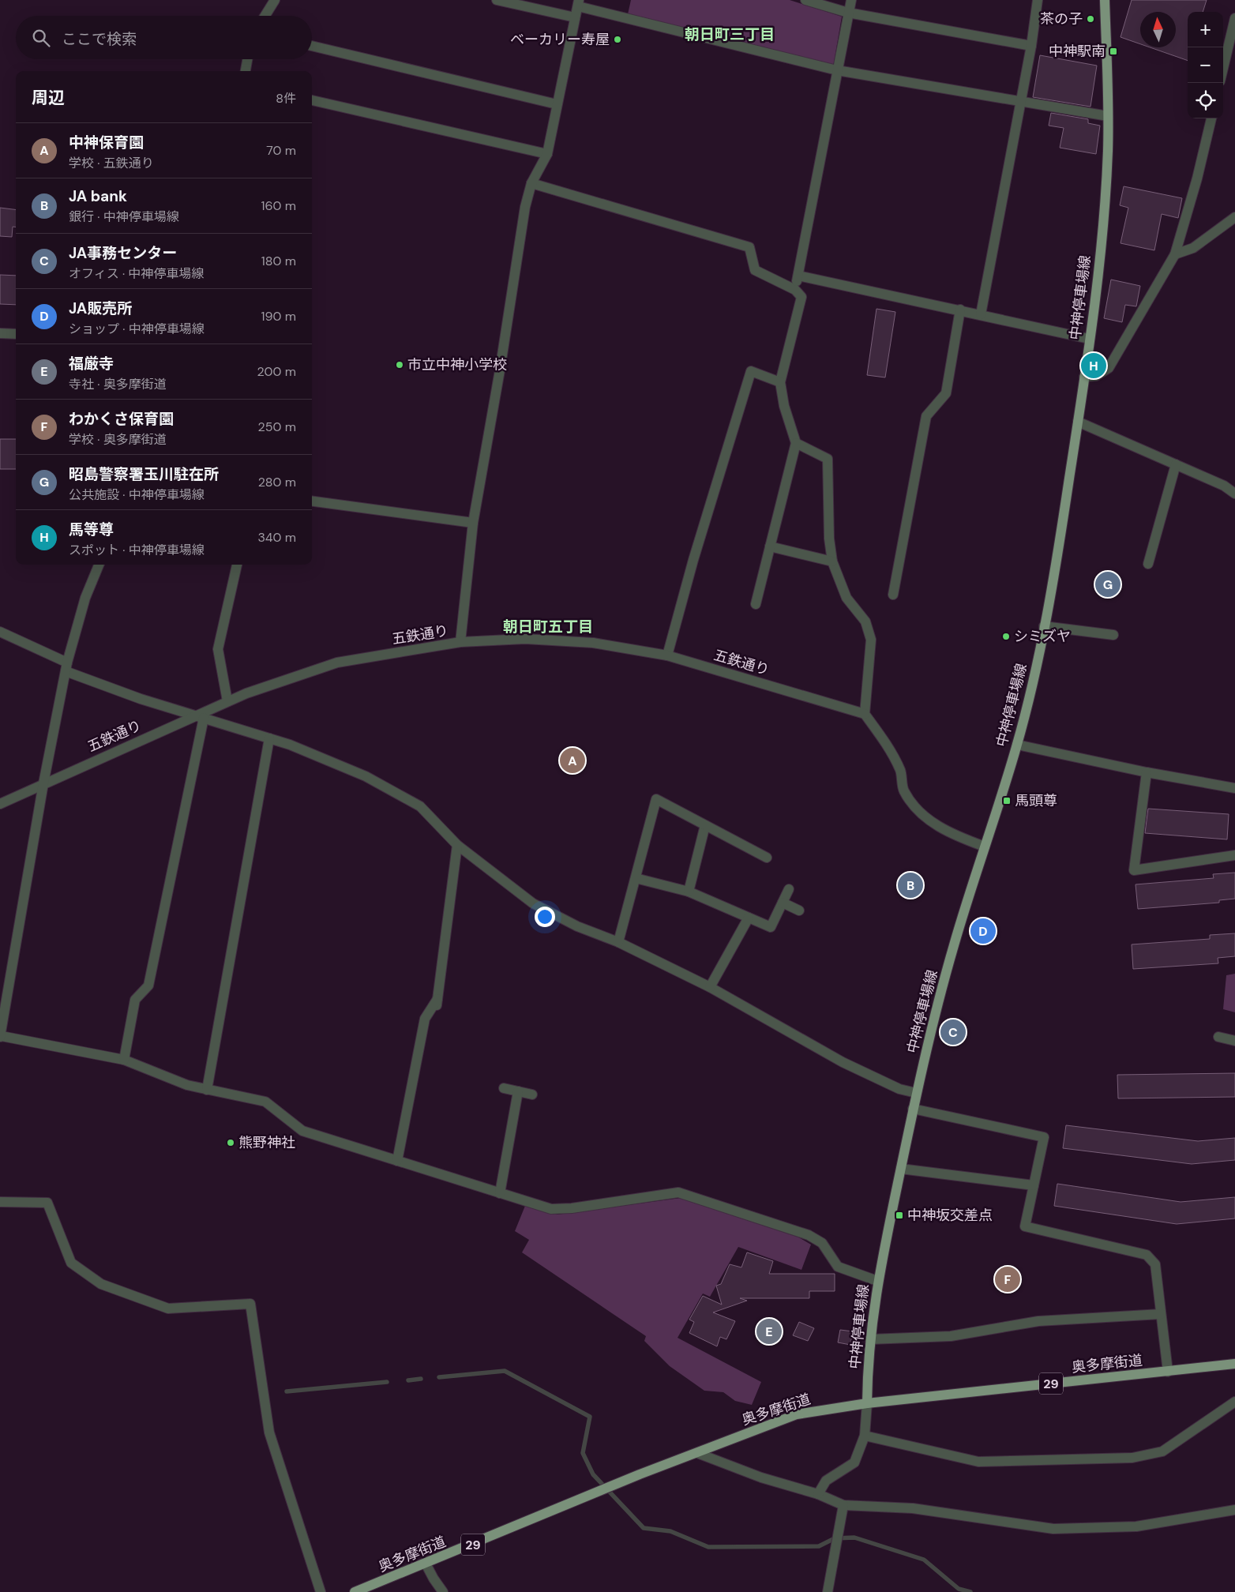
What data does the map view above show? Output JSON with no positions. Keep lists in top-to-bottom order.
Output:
{
  "streets": {
    "main road": ["中神停車場線", "奥多摩街道", "29"],
    "street": ["五鉄通り"]
  },
  "crossings": [
    ["中神停車場線", "奥多摩街道"]
  ],
  "districts": ["朝日町三丁目", "朝日町五丁目"],
  "places": {
    "other": [
      "茶の子",
      "ベーカリー寿屋",
      "市立中神小学校",
      "シミズヤ",
      "熊野神社"
    ],
    "transit": ["中神駅南", "馬頭尊", "中神坂交差点"]
  },
  "north": "top",
  "page": {
    "map_buttons": ["+", "−"],
    "search": "ここで検索",
    "heading": ["周辺", "8件"],
    "list": [
      {
        "mark": "A",
        "name": "中神保育園",
        "note": "学校 · 五鉄通り",
        "value": "70 m"
      },
      {
        "mark": "B",
        "name": "JA bank",
        "note": "銀行 · 中神停車場線",
        "value": "160 m"
      },
      {
        "mark": "C",
        "name": "JA事務センター",
        "note": "オフィス · 中神停車場線",
        "value": "180 m"
      },
      {
        "mark": "D",
        "name": "JA販売所",
        "note": "ショップ · 中神停車場線",
        "value": "190 m"
      },
      {
        "mark": "E",
        "name": "福厳寺",
        "note": "寺社 · 奥多摩街道",
        "value": "200 m"
      },
      {
        "mark": "F",
        "name": "わかくさ保育園",
        "note": "学校 · 奥多摩街道",
        "value": "250 m"
      },
      {
        "mark": "G",
        "name": "昭島警察署玉川駐在所",
        "note": "公共施設 · 中神停車場線",
        "value": "280 m"
      },
      {
        "mark": "H",
        "name": "馬等尊",
        "note": "スポット · 中神停車場線",
        "value": "340 m"
      }
    ],
    "pins": [
      "H",
      "G",
      "A",
      "B",
      "D",
      "C",
      "F",
      "E"
    ]
  }
}
